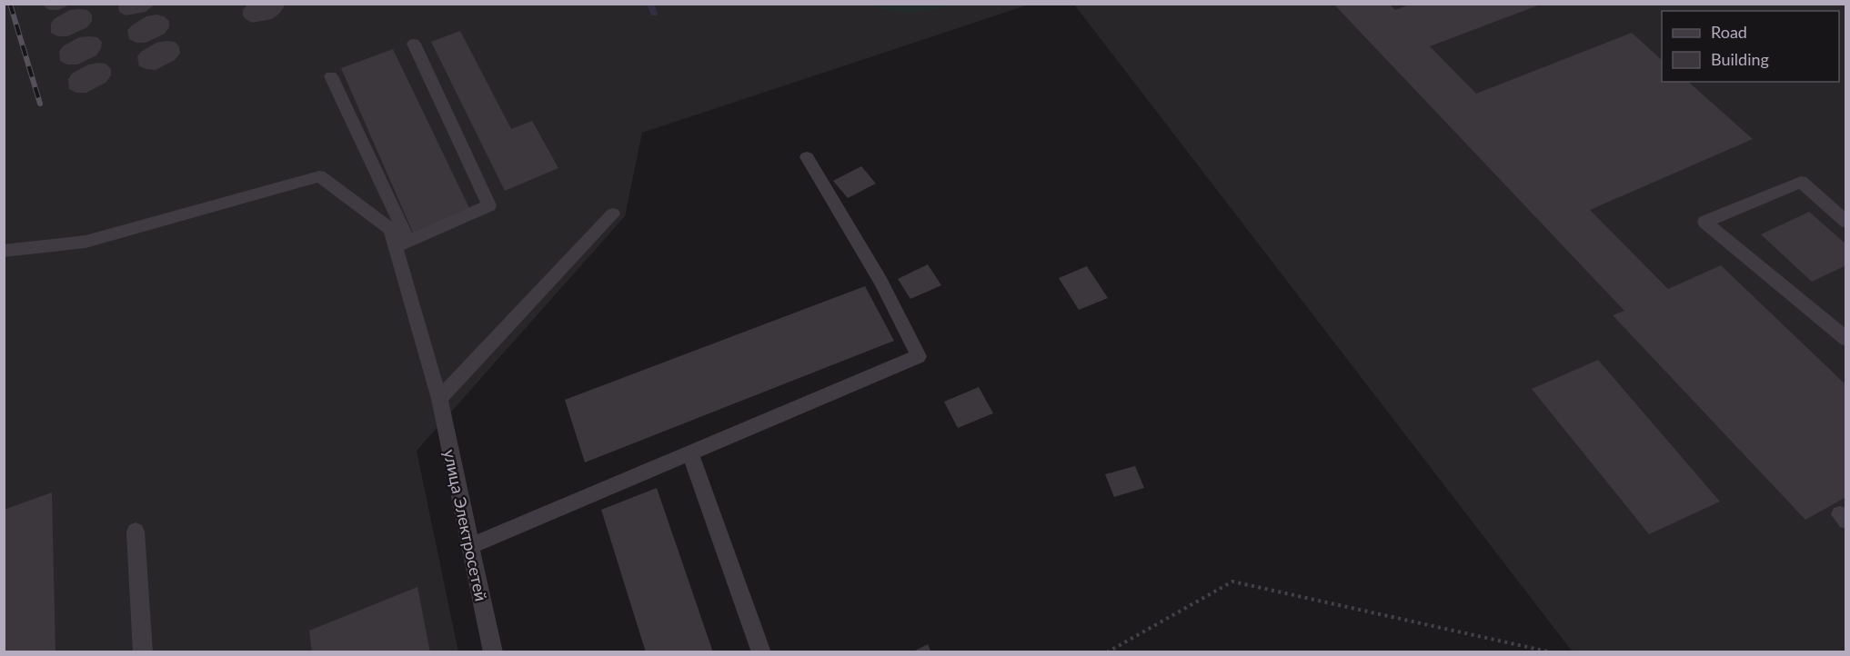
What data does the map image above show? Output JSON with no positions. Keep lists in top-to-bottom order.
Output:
{
  "streets": {
    "lane": ["улица Электросетей"]
  },
  "legend": ["Road", "Building"]
}
